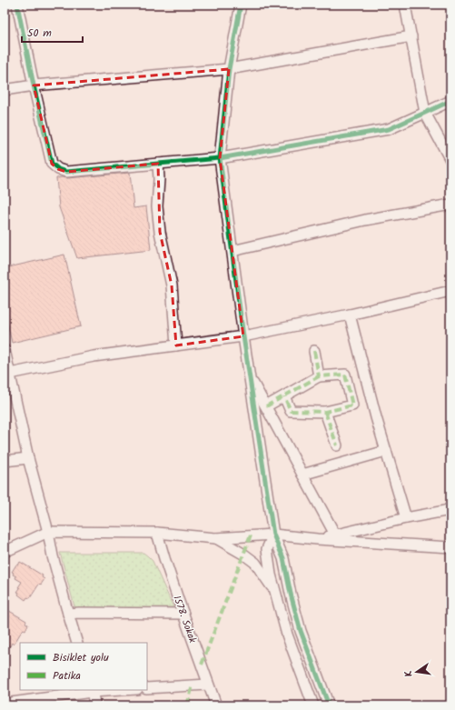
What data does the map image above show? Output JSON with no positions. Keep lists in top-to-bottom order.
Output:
{
  "streets": {
    "street": ["1578. Sokak"]
  },
  "legend": ["Bisiklet yolu", "Patika"],
  "scale_bar": "50 m",
  "north": "left"
}
